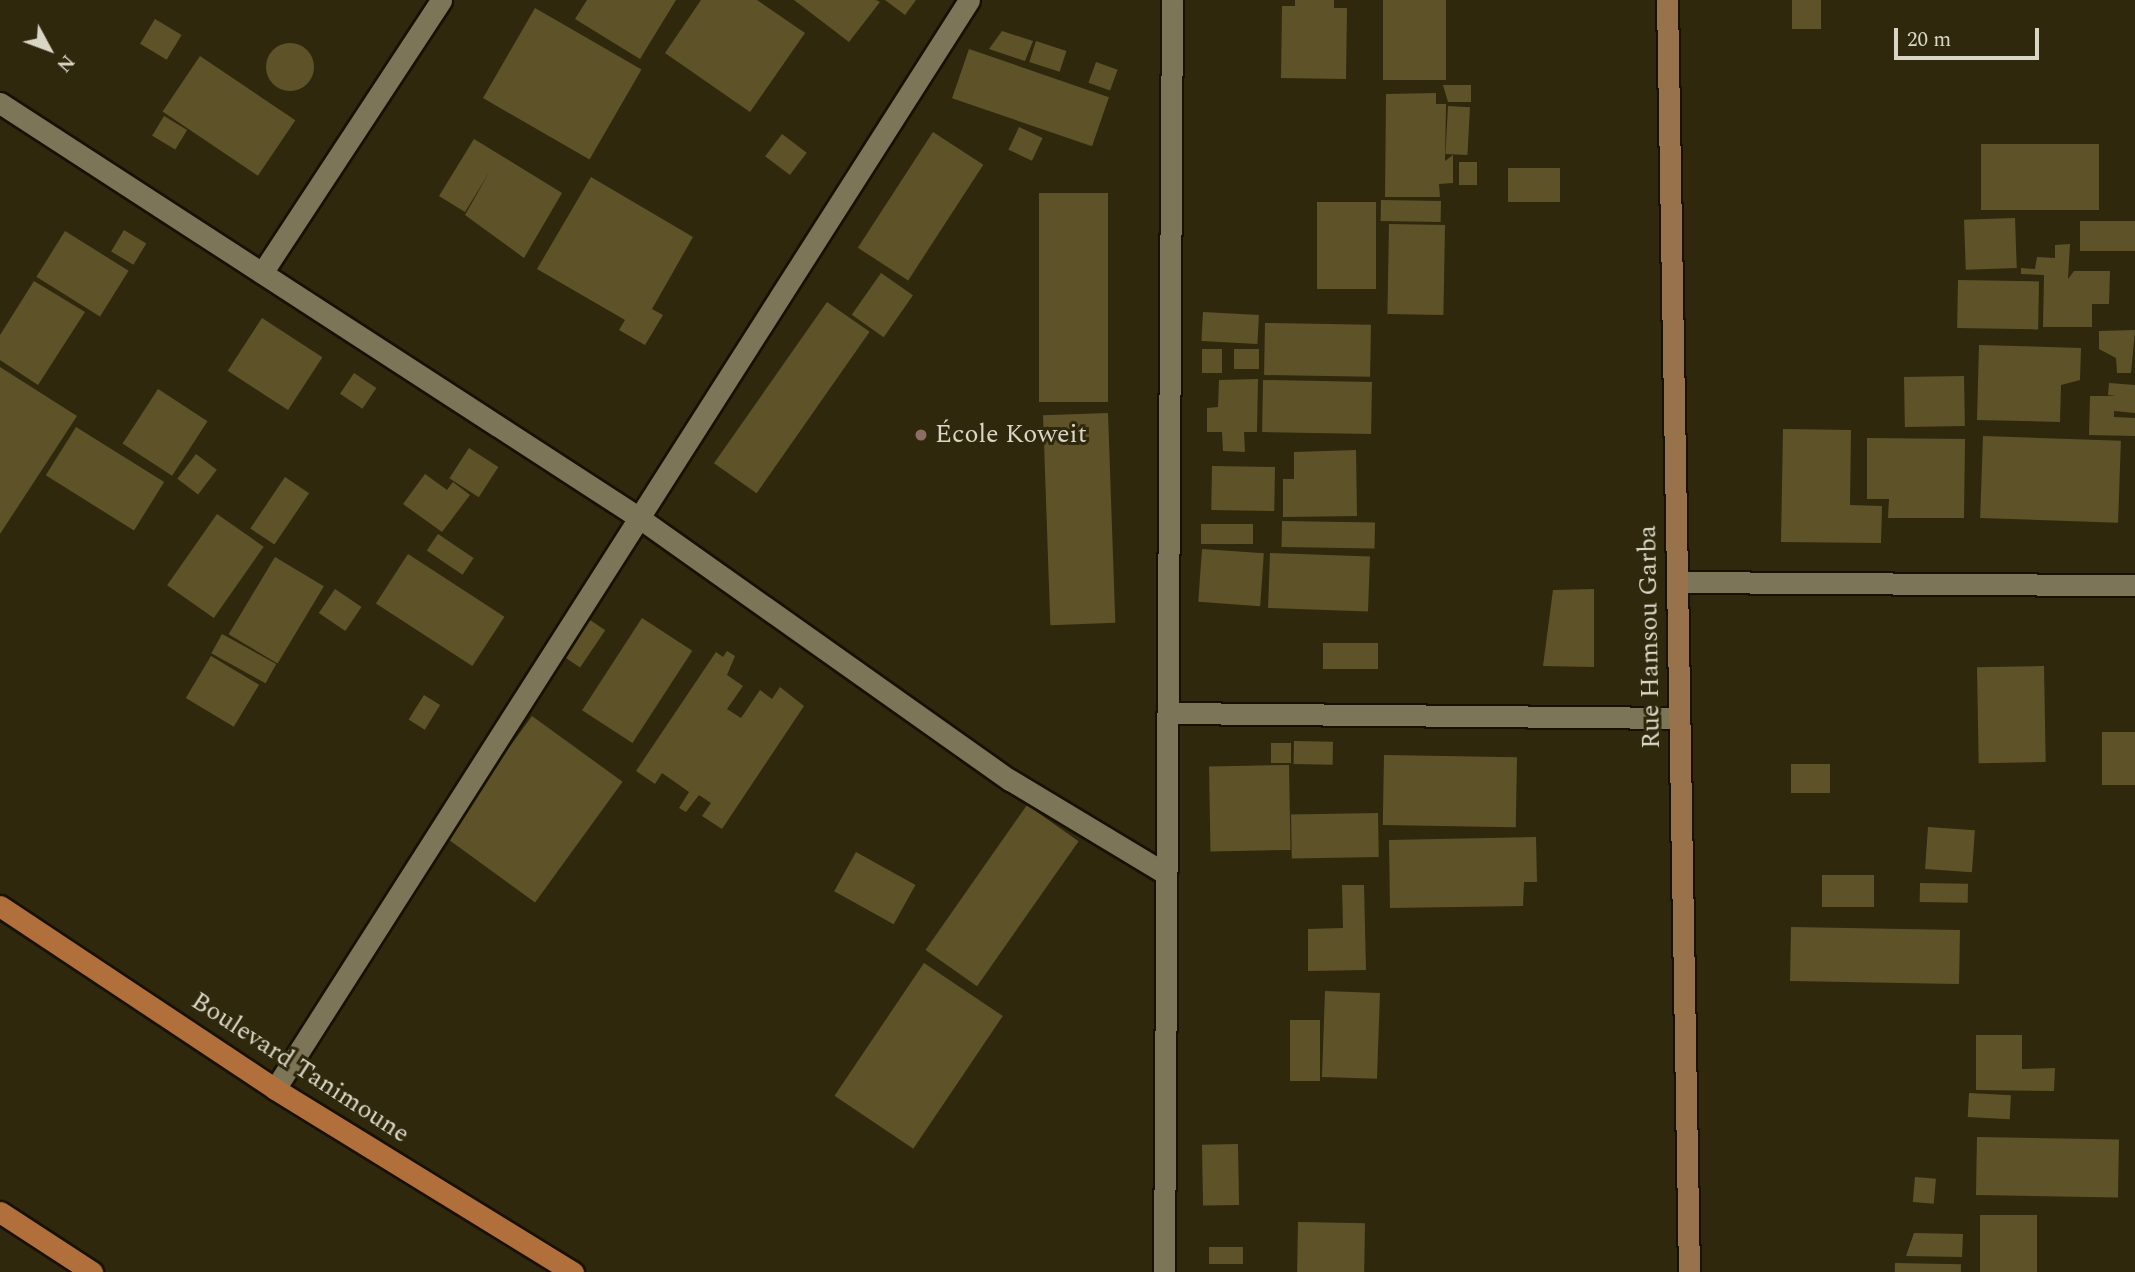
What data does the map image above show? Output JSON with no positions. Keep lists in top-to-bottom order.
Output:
{
  "streets": {
    "main road": ["Boulevard Tanimoune"],
    "street": ["Rue Hamsou Garba"]
  },
  "places": ["École Koweit"],
  "scale_bar": "20 m",
  "north": "bottom right"
}
